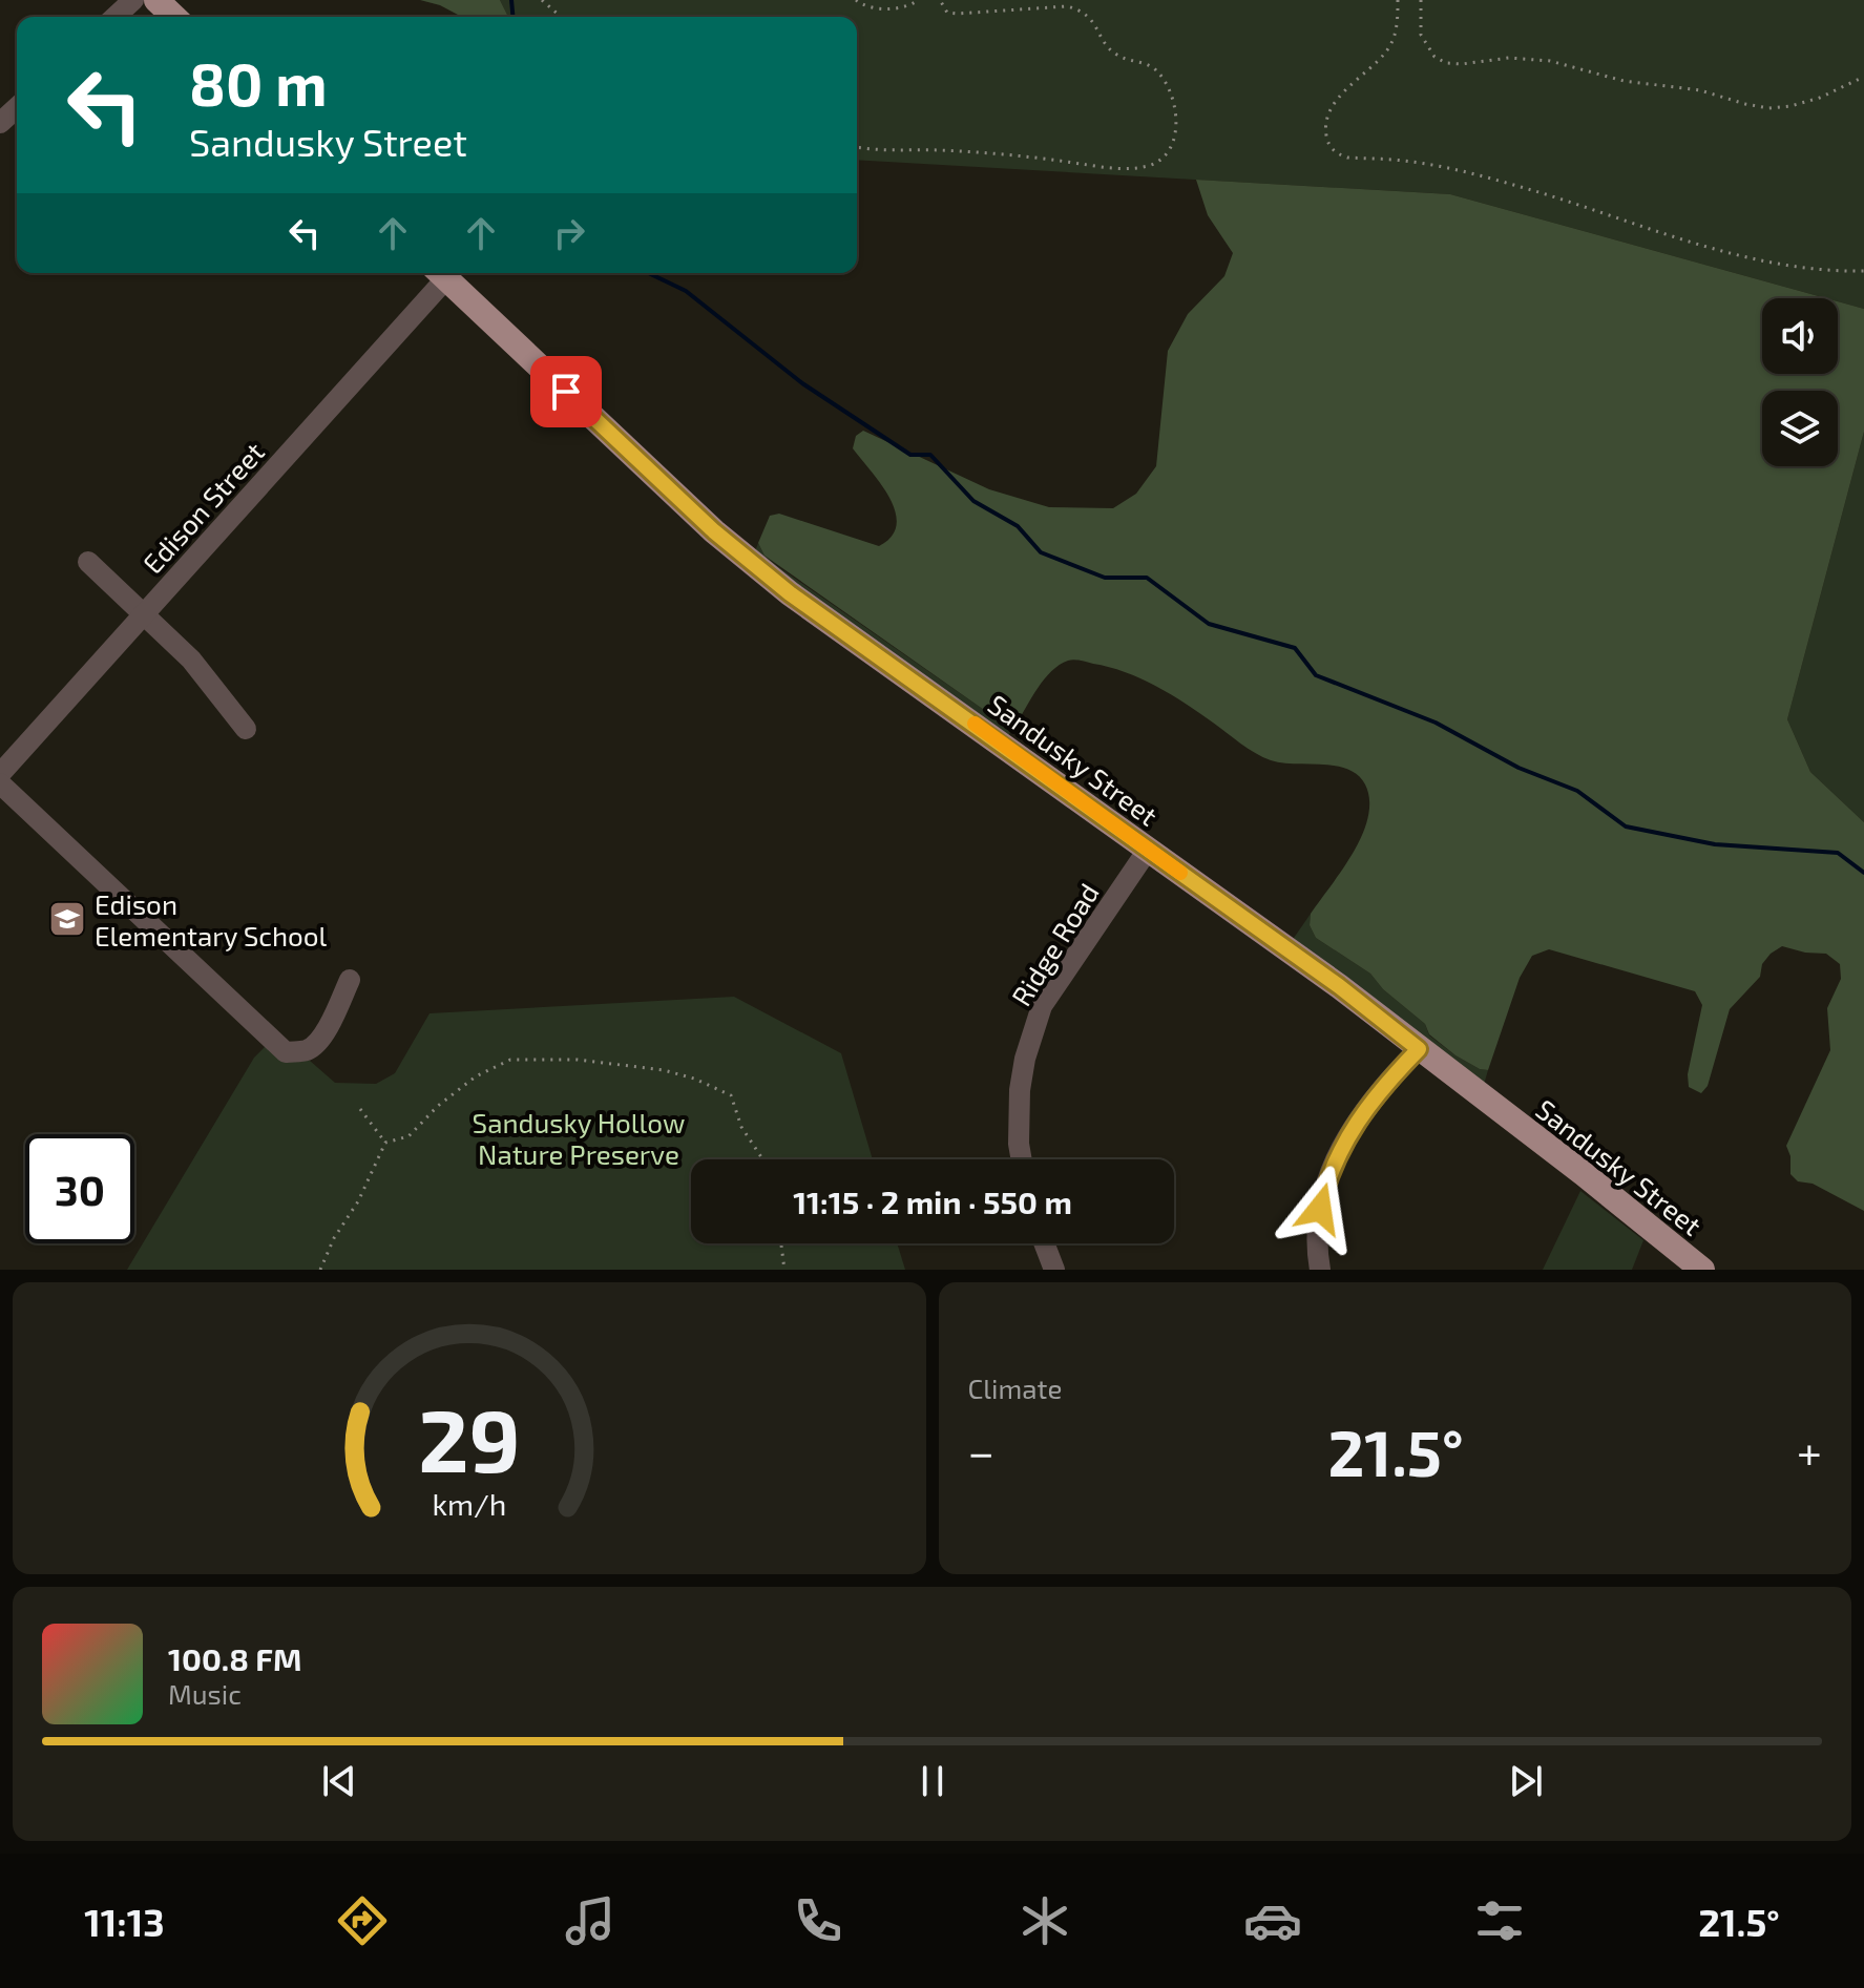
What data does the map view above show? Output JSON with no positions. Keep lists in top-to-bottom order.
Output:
{
  "streets": {
    "main road": ["Sandusky Street"],
    "street": ["Edison Street", "Ridge Road"]
  },
  "crossings": [
    ["Sandusky Street", "Ridge Road"]
  ],
  "parks": ["Sandusky Hollow Nature Preserve"],
  "places": {
    "school or university": ["Edison Elementary School"]
  },
  "page": {
    "turn": ["80 m", "Sandusky Street"],
    "limit": "30",
    "trip": "11:15 · 2 min · 550 m",
    "tile": "Climate",
    "heat": ["−", "21.5°", "+"],
    "song": ["100.8 FM", "Music"],
    "tabs": ["11:13", "21.5°"],
    "gauge": ["29", "km/h"]
  }
}
